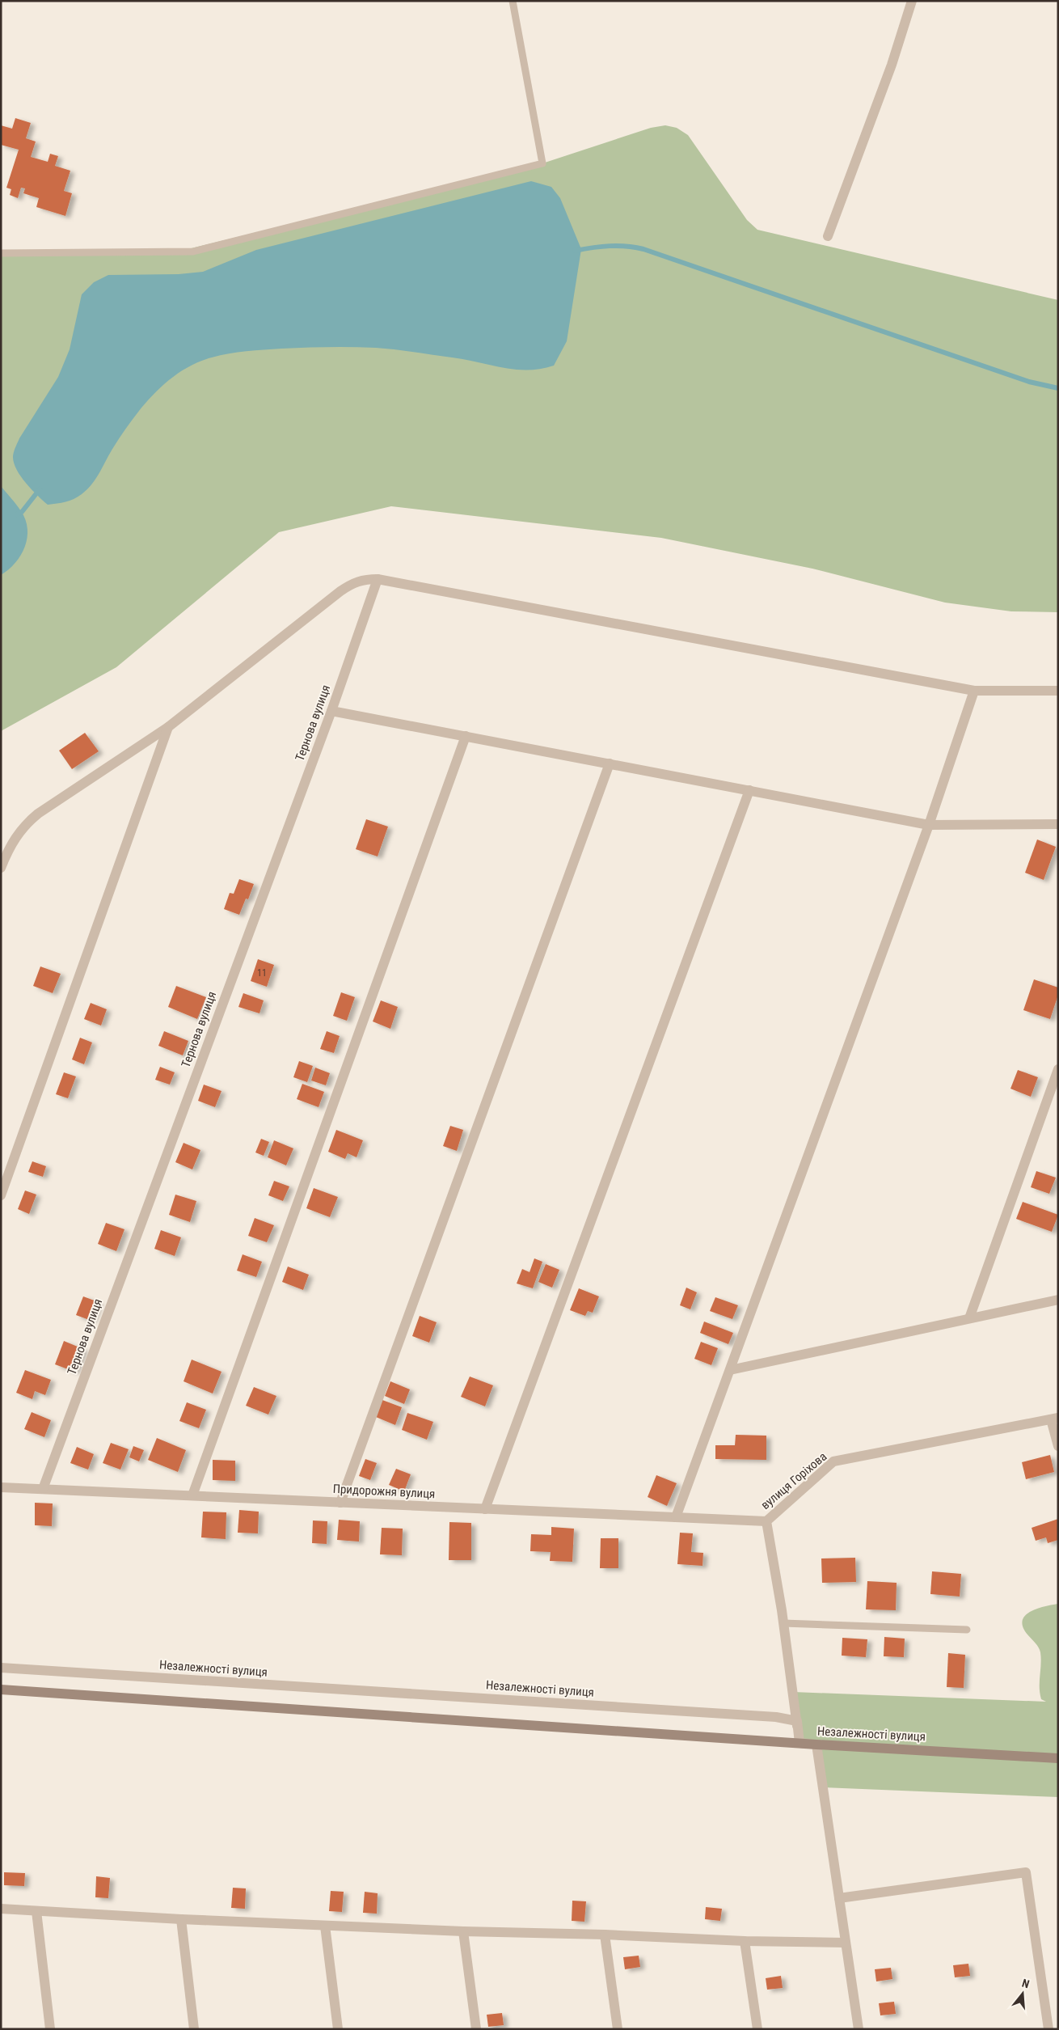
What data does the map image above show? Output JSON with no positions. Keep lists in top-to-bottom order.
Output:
{
  "streets": {
    "street": [
      "Тернова вулиця",
      "вулиця Горіхова",
      "Придорожня вулиця",
      "Незалежності вулиця"
    ]
  },
  "crossings": [
    ["Тернова вулиця", "Придорожня вулиця"],
    ["вулиця Горіхова", "Придорожня вулиця"],
    ["вулиця Горіхова", "Незалежності вулиця"]
  ],
  "house_numbers": ["11"],
  "north": "top"
}
